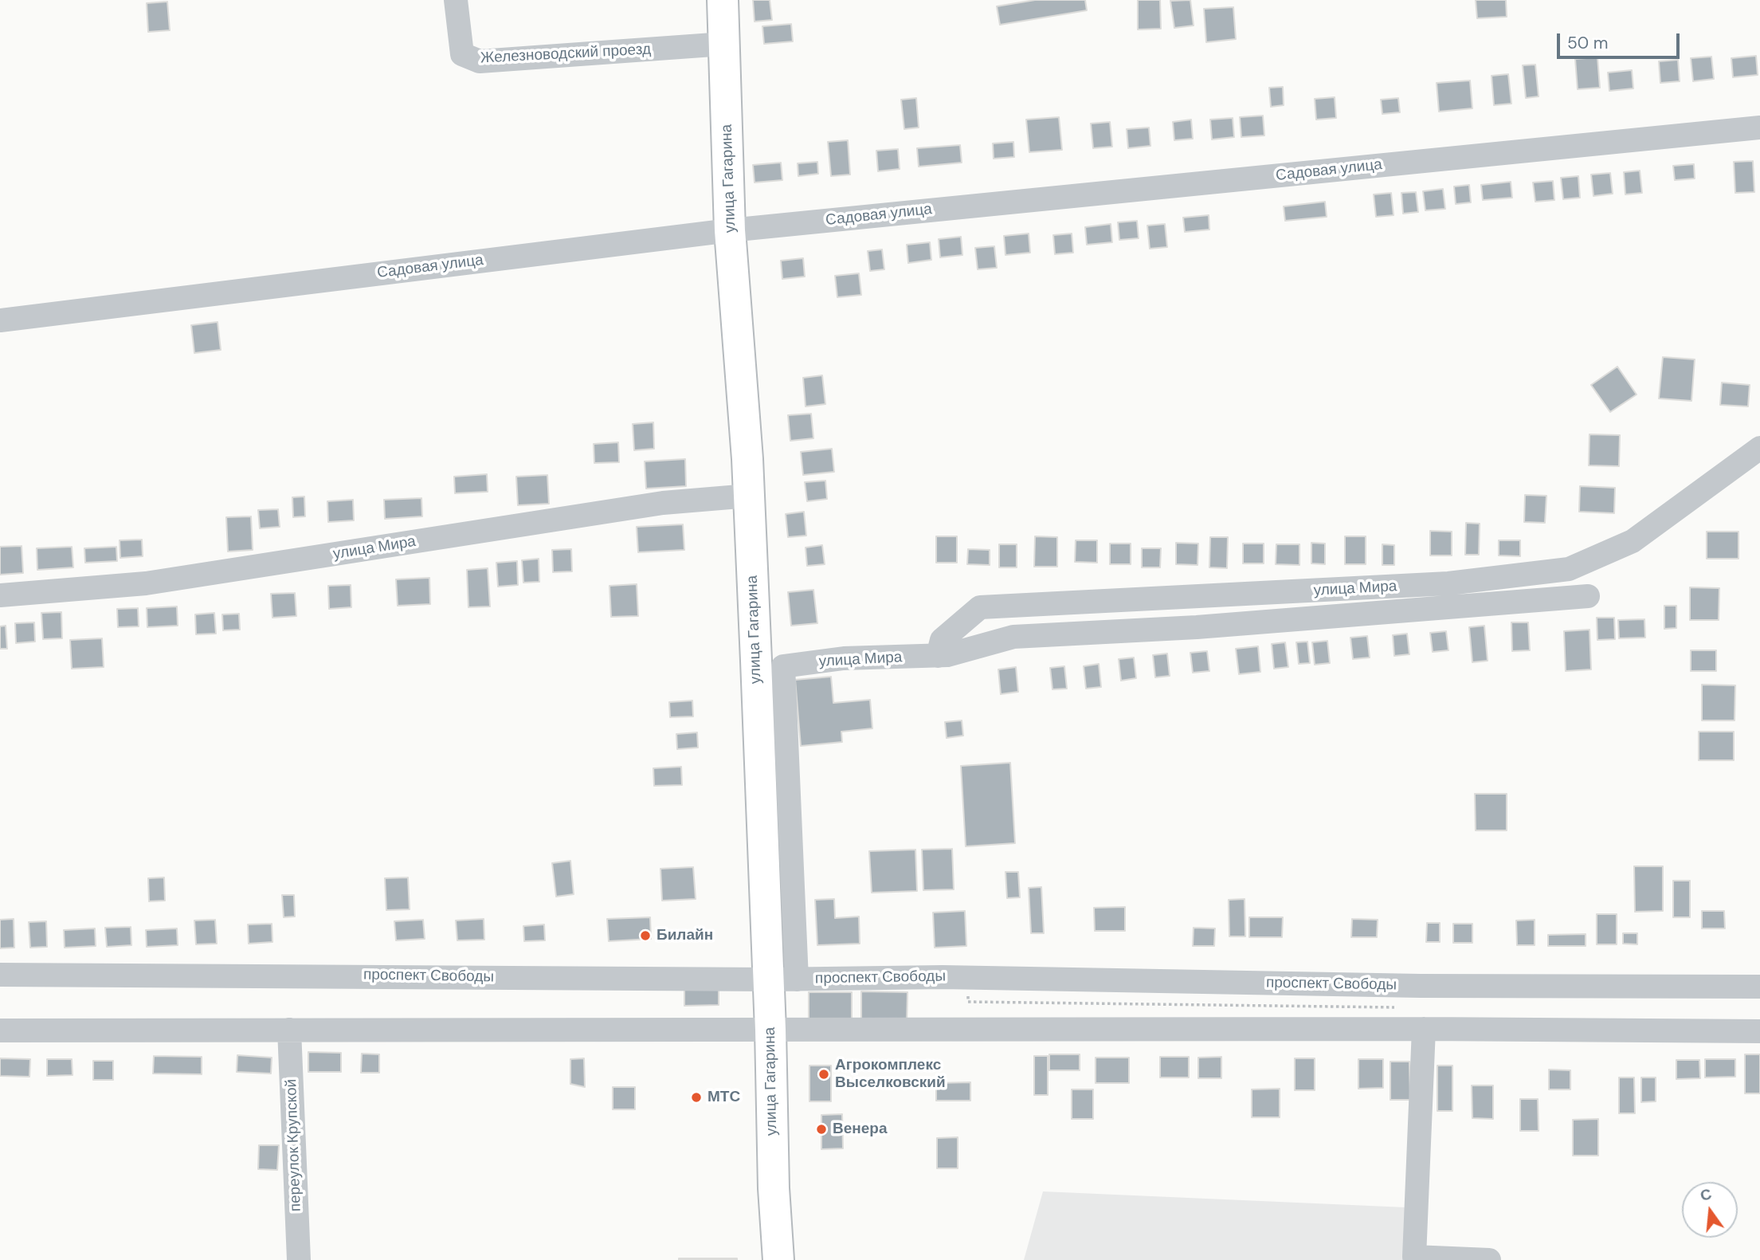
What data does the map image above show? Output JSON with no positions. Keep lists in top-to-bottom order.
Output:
{
  "streets": {
    "main road": ["улица Гагарина"],
    "street": [
      "Железноводский проезд",
      "Садовая улица",
      "улица Мира",
      "проспект Свободы",
      "переулок Крупской"
    ]
  },
  "crossings": [
    ["Железноводский проезд", "улица Гагарина"],
    ["Садовая улица", "улица Гагарина"],
    ["улица Гагарина", "улица Мира"],
    ["улица Гагарина", "проспект Свободы"],
    ["улица Мира", "проспект Свободы"]
  ],
  "places": [
    "Билайн",
    "Агрокомплекс Выселковский",
    "МТС",
    "Венера"
  ],
  "scale_bar": "50 m",
  "north": "top"
}
